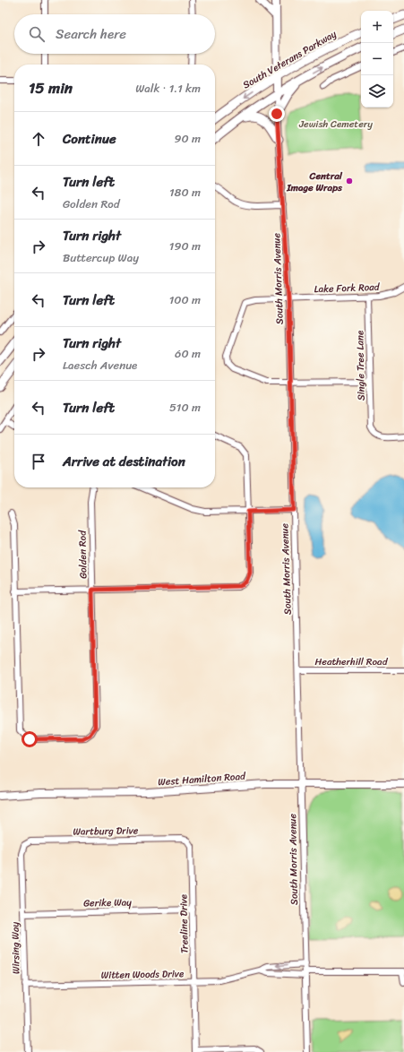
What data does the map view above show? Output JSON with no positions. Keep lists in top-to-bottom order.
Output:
{
  "streets": {
    "highway": ["South Veterans Parkway"],
    "main road": ["South Morris Avenue", "West Hamilton Road"],
    "street": [
      "Lake Fork Road",
      "Single Tree Lane",
      "Golden Rod",
      "Heatherhill Road",
      "Wartburg Drive",
      "Gerike Way",
      "Treeline Drive",
      "Wirsing Way",
      "Witten Woods Drive"
    ]
  },
  "crossings": [
    ["South Veterans Parkway", "South Morris Avenue"],
    ["South Morris Avenue", "Lake Fork Road"],
    ["South Morris Avenue", "Heatherhill Road"],
    ["South Morris Avenue", "West Hamilton Road"],
    ["South Morris Avenue", "Witten Woods Drive"],
    ["Lake Fork Road", "Single Tree Lane"],
    ["Wartburg Drive", "Treeline Drive"],
    ["Wartburg Drive", "Wirsing Way"],
    ["Gerike Way", "Treeline Drive"],
    ["Gerike Way", "Wirsing Way"],
    ["Treeline Drive", "Witten Woods Drive"],
    ["Wirsing Way", "Witten Woods Drive"]
  ],
  "parks": ["Jewish Cemetery"],
  "places": ["Central Image Wraps"],
  "page": {
    "map_buttons": ["+", "−"],
    "search": "Search here",
    "heading": ["15 min", "Walk · 1.1 km"],
    "list": [
      ["Continue", "90 m"],
      ["Turn left", "Golden Rod", "180 m"],
      ["Turn right", "Buttercup Way", "190 m"],
      ["Turn left", "100 m"],
      ["Turn right", "Laesch Avenue", "60 m"],
      ["Turn left", "510 m"],
      "Arrive at destination"
    ]
  }
}
